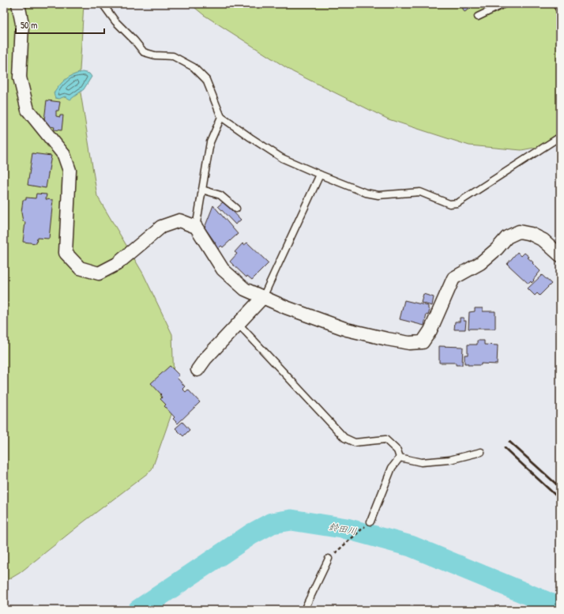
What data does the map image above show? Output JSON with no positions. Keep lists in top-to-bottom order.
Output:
{
  "water": ["鈴田川"],
  "scale_bar": "50 m"
}
